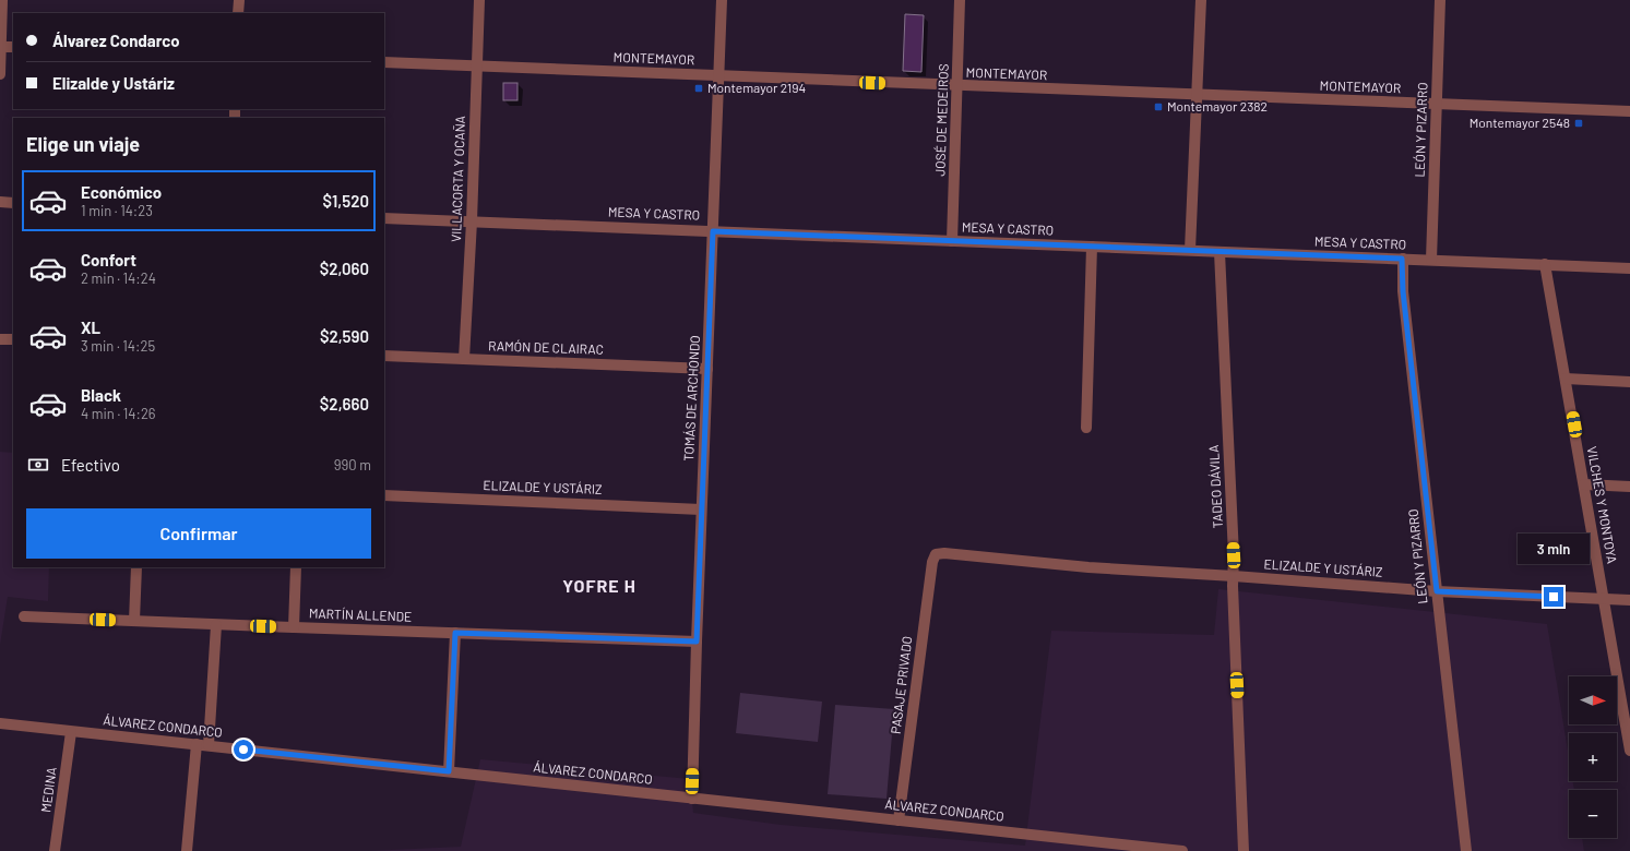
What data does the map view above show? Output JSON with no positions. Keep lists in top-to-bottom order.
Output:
{
  "streets": {
    "street": [
      "MONTEMAYOR",
      "JOSÉ DE MEDEIROS",
      "LEÓN Y PIZARRO",
      "VILLACORTA Y OCAÑA",
      "MESA Y CASTRO",
      "RAMÓN DE CLAIRAC",
      "TOMÁS DE ARCHONDO",
      "TADEO DÁVILA",
      "ELIZALDE Y USTÁRIZ",
      "VILCHES Y MONTOYA",
      "MARTÍN ALLENDE",
      "PASAJE PRIVADO",
      "ÁLVAREZ CONDARCO",
      "MEDINA"
    ]
  },
  "crossings": [
    ["MONTEMAYOR", "JOSÉ DE MEDEIROS"],
    ["MONTEMAYOR", "LEÓN Y PIZARRO"],
    ["MONTEMAYOR", "VILLACORTA Y OCAÑA"],
    ["MONTEMAYOR", "TOMÁS DE ARCHONDO"],
    ["JOSÉ DE MEDEIROS", "MESA Y CASTRO"],
    ["LEÓN Y PIZARRO", "MESA Y CASTRO"],
    ["LEÓN Y PIZARRO", "ELIZALDE Y USTÁRIZ"],
    ["VILLACORTA Y OCAÑA", "MESA Y CASTRO"],
    ["VILLACORTA Y OCAÑA", "RAMÓN DE CLAIRAC"],
    ["MESA Y CASTRO", "TOMÁS DE ARCHONDO"],
    ["MESA Y CASTRO", "TADEO DÁVILA"],
    ["MESA Y CASTRO", "VILCHES Y MONTOYA"],
    ["RAMÓN DE CLAIRAC", "TOMÁS DE ARCHONDO"],
    ["TOMÁS DE ARCHONDO", "ELIZALDE Y USTÁRIZ"],
    ["TOMÁS DE ARCHONDO", "MARTÍN ALLENDE"],
    ["TOMÁS DE ARCHONDO", "ÁLVAREZ CONDARCO"],
    ["TADEO DÁVILA", "ELIZALDE Y USTÁRIZ"],
    ["ELIZALDE Y USTÁRIZ", "VILCHES Y MONTOYA"],
    ["ELIZALDE Y USTÁRIZ", "PASAJE PRIVADO"],
    ["PASAJE PRIVADO", "ÁLVAREZ CONDARCO"],
    ["ÁLVAREZ CONDARCO", "MEDINA"]
  ],
  "districts": ["YOFRE H"],
  "places": {
    "transit": ["Montemayor 2194", "Montemayor 2382", "Montemayor 2548"]
  },
  "north": "right",
  "page": {
    "banner": ["Álvarez Condarco", "Elizalde y Ustáriz"],
    "heading": "Elige un viaje",
    "list": [
      {
        "name": "Económico",
        "note": "1 min · 14:23",
        "value": "$1,520"
      },
      {
        "name": "Confort",
        "note": "2 min · 14:24",
        "value": "$2,060"
      },
      {
        "name": "XL",
        "note": "3 min · 14:25",
        "value": "$2,590"
      },
      {
        "name": "Black",
        "note": "4 min · 14:26",
        "value": "$2,660"
      }
    ],
    "pay": ["Efectivo", "990 m"],
    "buttons": "Confirmar",
    "bubble": "3 min",
    "map_buttons": ["+", "−"]
  }
}
